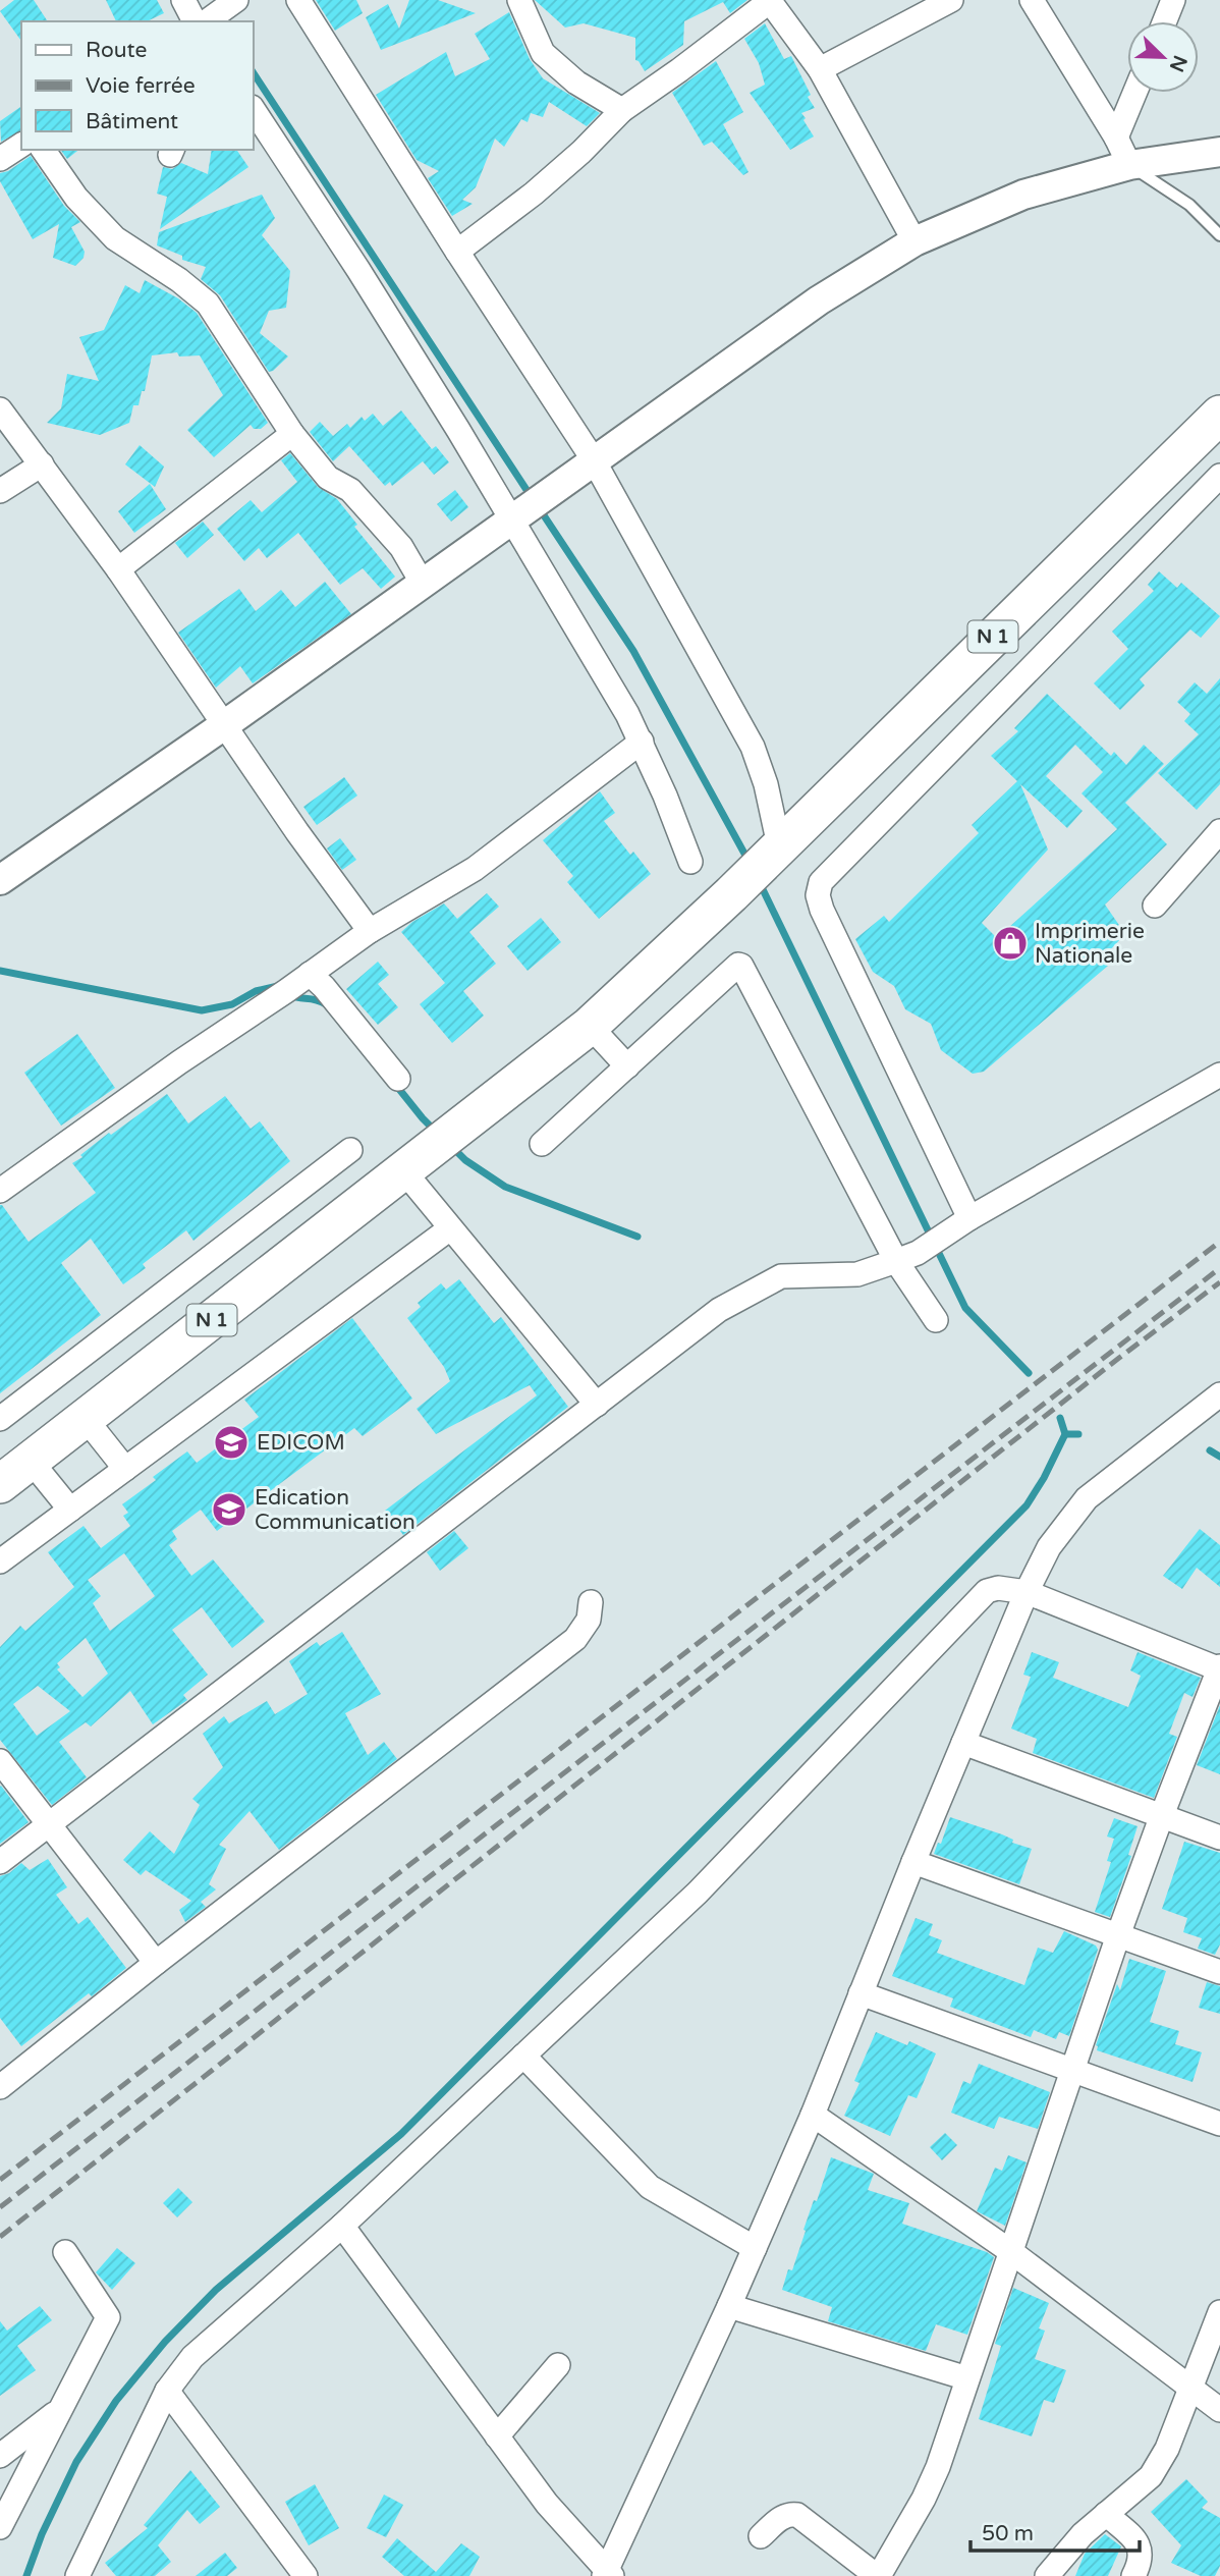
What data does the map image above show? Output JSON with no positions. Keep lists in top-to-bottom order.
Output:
{
  "streets": {
    "highway": ["N 1"]
  },
  "places": {
    "shop": ["Imprimerie Nationale"],
    "school or university": ["EDICOM", "Edication Communication"]
  },
  "legend": ["Route", "Voie ferrée", "Bâtiment"],
  "scale_bar": "50 m",
  "north": "bottom right"
}
